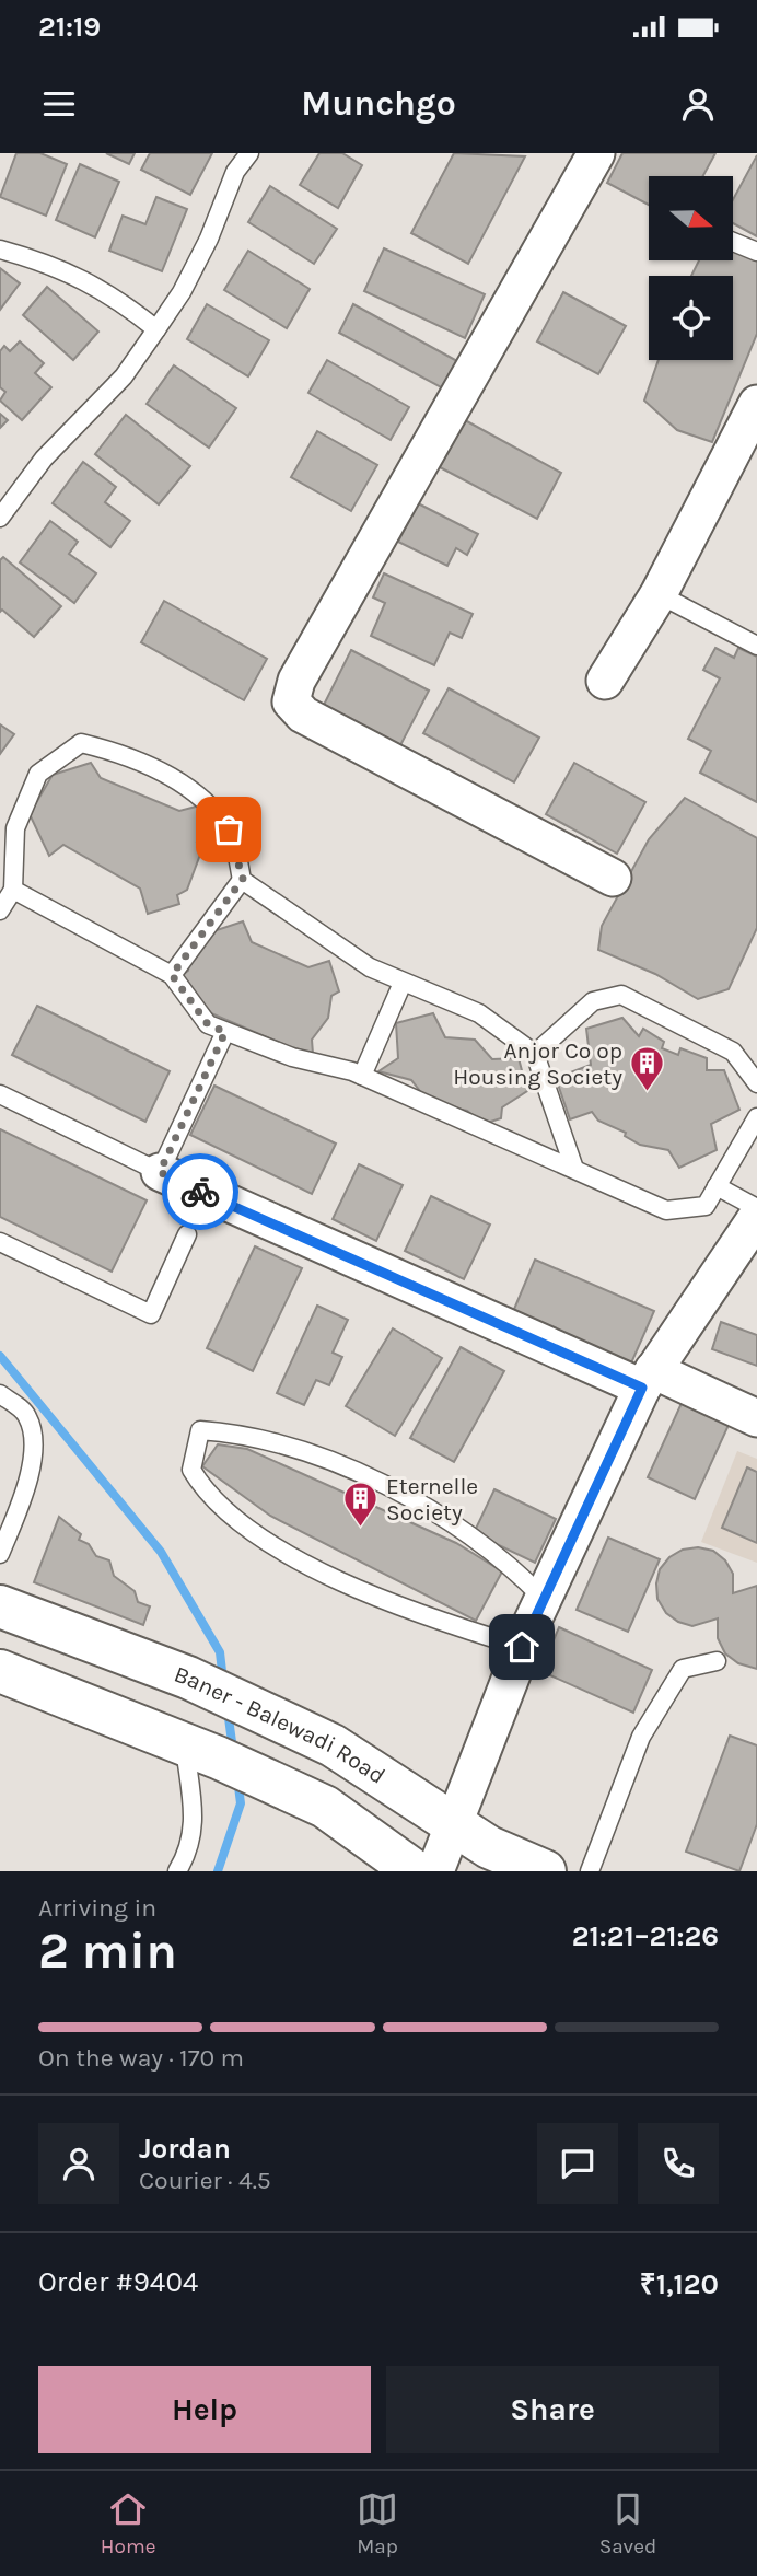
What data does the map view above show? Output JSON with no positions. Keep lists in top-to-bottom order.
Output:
{
  "streets": {
    "street": ["Baner - Balewadi Road"]
  },
  "places": {
    "building": ["Anjor Co op Housing Society", "Eternelle Society"]
  },
  "north": "right",
  "page": {
    "status": "21:19",
    "header": "Munchgo",
    "heading": ["2 min", "Arriving in", "21:21–21:26"],
    "panel": [
      "Jordan",
      "Courier · 4.5",
      "Order #9404",
      "₹1,120"
    ],
    "bar": "On the way · 170 m",
    "buttons": ["Help", "Share"],
    "tabs": ["Home", "Map", "Saved"]
  }
}
